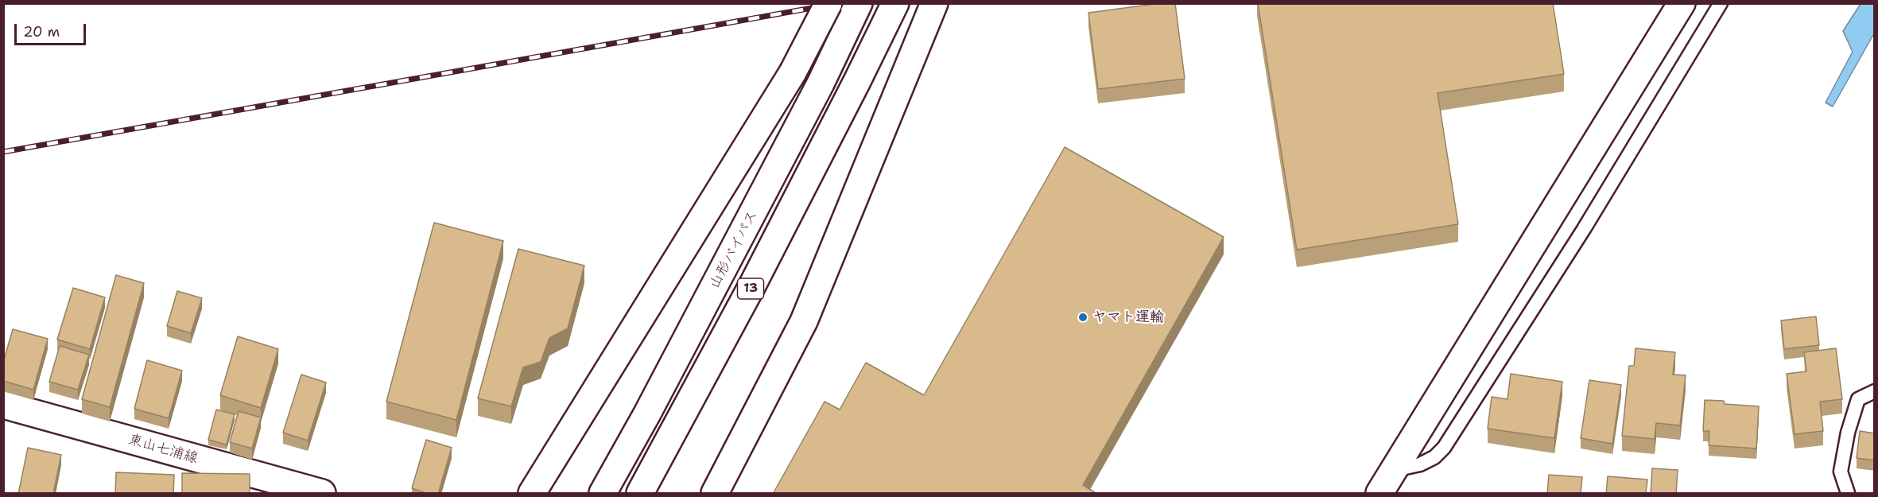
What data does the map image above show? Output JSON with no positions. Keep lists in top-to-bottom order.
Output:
{
  "streets": {
    "main road": ["山形バイパス", "13", "東山七浦線"]
  },
  "places": ["ヤマト運輸"],
  "scale_bar": "20 m"
}
